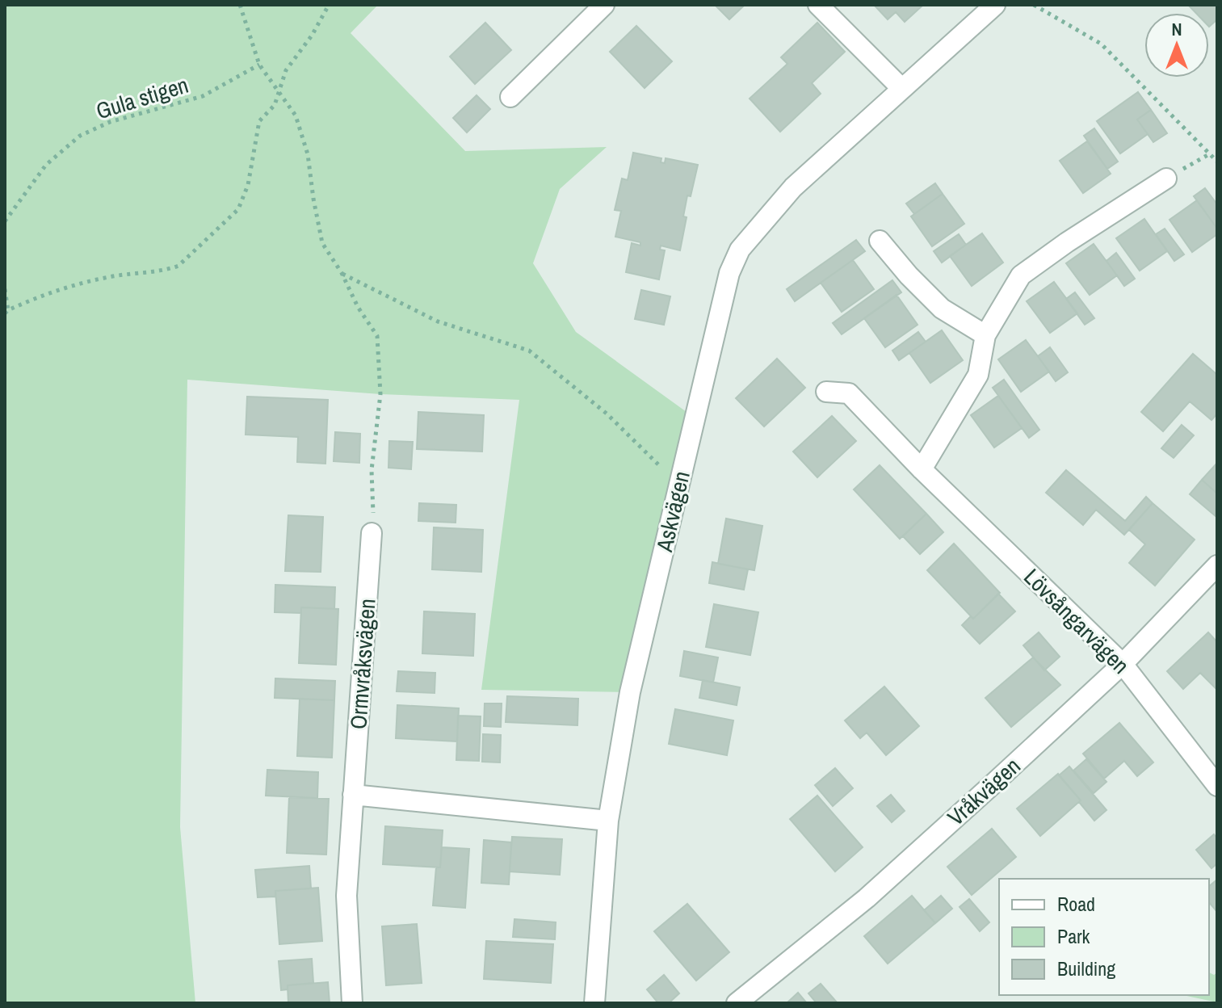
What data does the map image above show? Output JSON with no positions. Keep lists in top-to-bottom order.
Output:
{
  "streets": {
    "street": [
      "Askvägen",
      "Lövsångarvägen",
      "Ormvråksvägen",
      "Vråkvägen"
    ],
    "path": ["Gula stigen"]
  },
  "crossings": [
    ["Lövsångarvägen", "Vråkvägen"]
  ],
  "legend": ["Road", "Park", "Building"],
  "north": "top"
}
